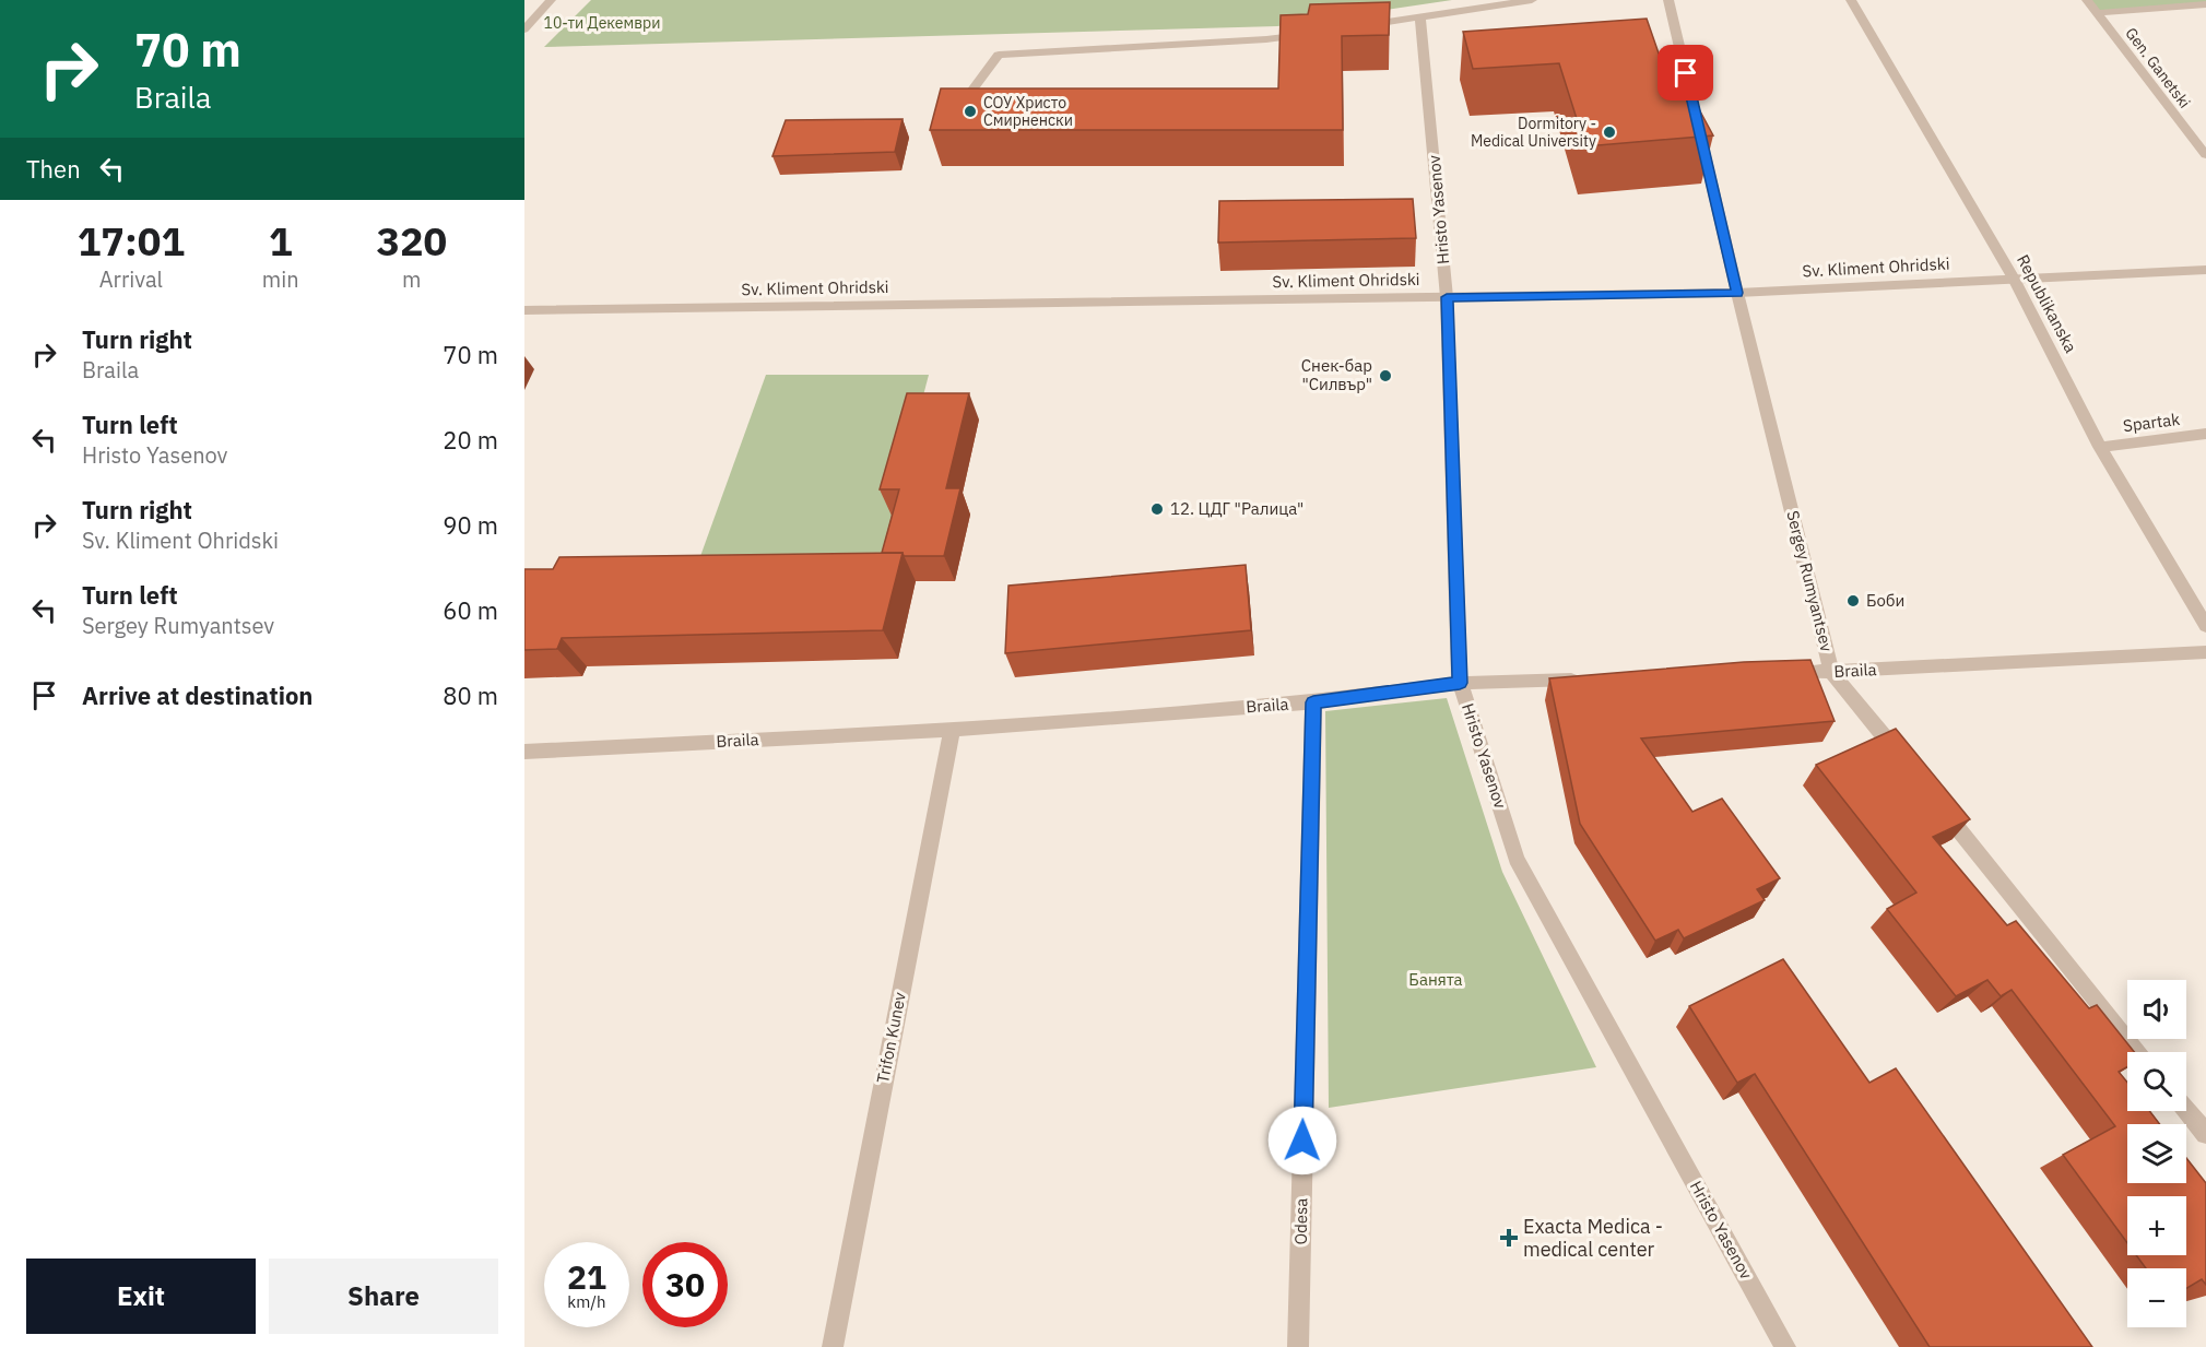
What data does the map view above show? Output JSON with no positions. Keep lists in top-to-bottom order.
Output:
{
  "streets": {
    "street": [
      "Gen. Ganetski",
      "Hristo Yasenov",
      "Sv. Kliment Ohridski",
      "Republikanska",
      "Spartak",
      "Sergey Rumyantsev",
      "Braila",
      "Trifon Kunev",
      "Odesa"
    ]
  },
  "crossings": [
    ["Hristo Yasenov", "Sv. Kliment Ohridski"],
    ["Hristo Yasenov", "Braila"],
    ["Sv. Kliment Ohridski", "Republikanska"],
    ["Sv. Kliment Ohridski", "Sergey Rumyantsev"],
    ["Republikanska", "Spartak"],
    ["Sergey Rumyantsev", "Braila"],
    ["Braila", "Trifon Kunev"],
    ["Braila", "Odesa"]
  ],
  "parks": ["10-ти Декември", "Банята"],
  "places": {
    "other": [
      "СОУ Христо Смирненски",
      "Dormitory - Medical University",
      "Снек-бар \"Силвър\"",
      "12. ЦДГ \"Ралица\"",
      "Боби"
    ],
    "health": ["Exacta Medica - medical center"]
  },
  "page": {
    "turn": ["70 m", "Braila"],
    "then": "Then",
    "eta": [
      "17:01",
      "Arrival",
      "1",
      "min",
      "320",
      "m"
    ],
    "list": [
      {
        "name": "Turn right",
        "note": "Braila",
        "value": "70 m"
      },
      {
        "name": "Turn left",
        "note": "Hristo Yasenov",
        "value": "20 m"
      },
      {
        "name": "Turn right",
        "note": "Sv. Kliment Ohridski",
        "value": "90 m"
      },
      {
        "name": "Turn left",
        "note": "Sergey Rumyantsev",
        "value": "60 m"
      },
      {
        "name": "Arrive at destination",
        "value": "80 m"
      }
    ],
    "map_buttons": ["+", "−"],
    "speed": "21 km/h",
    "limit": "30",
    "buttons": ["Exit", "Share"]
  }
}
